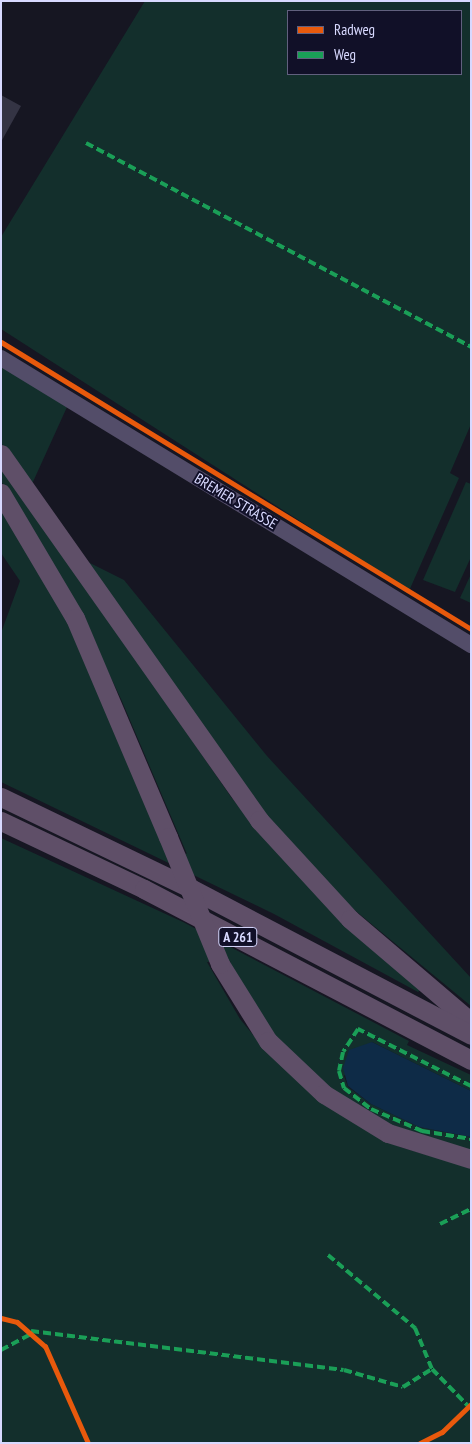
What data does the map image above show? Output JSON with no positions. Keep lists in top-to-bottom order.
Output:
{
  "streets": {
    "highway": ["A 261"],
    "main road": ["BREMER STRASSE"]
  },
  "legend": ["Radweg", "Weg"]
}
